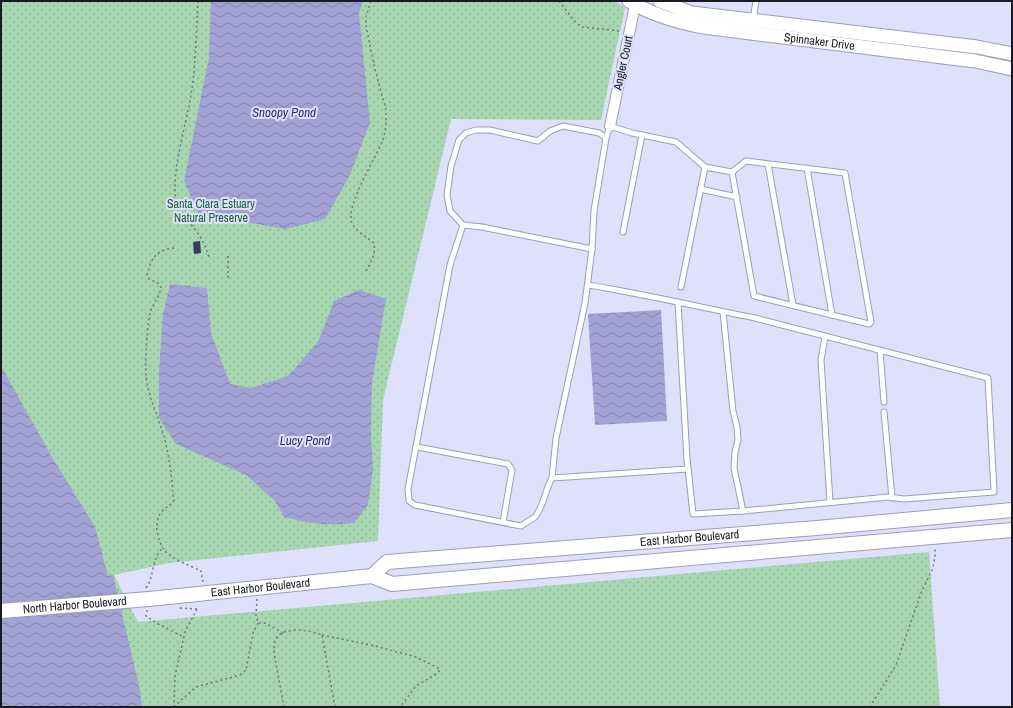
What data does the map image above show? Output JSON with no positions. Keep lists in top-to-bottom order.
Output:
{
  "streets": {
    "main road": ["East Harbor Boulevard", "North Harbor Boulevard"],
    "street": ["Spinnaker Drive", "Angler Court"]
  },
  "crossings": [
    ["Spinnaker Drive", "Angler Court"],
    ["East Harbor Boulevard", "North Harbor Boulevard"]
  ],
  "water": ["Snoopy Pond", "Lucy Pond"],
  "parks": ["Santa Clara Estuary Natural Preserve"]
}
